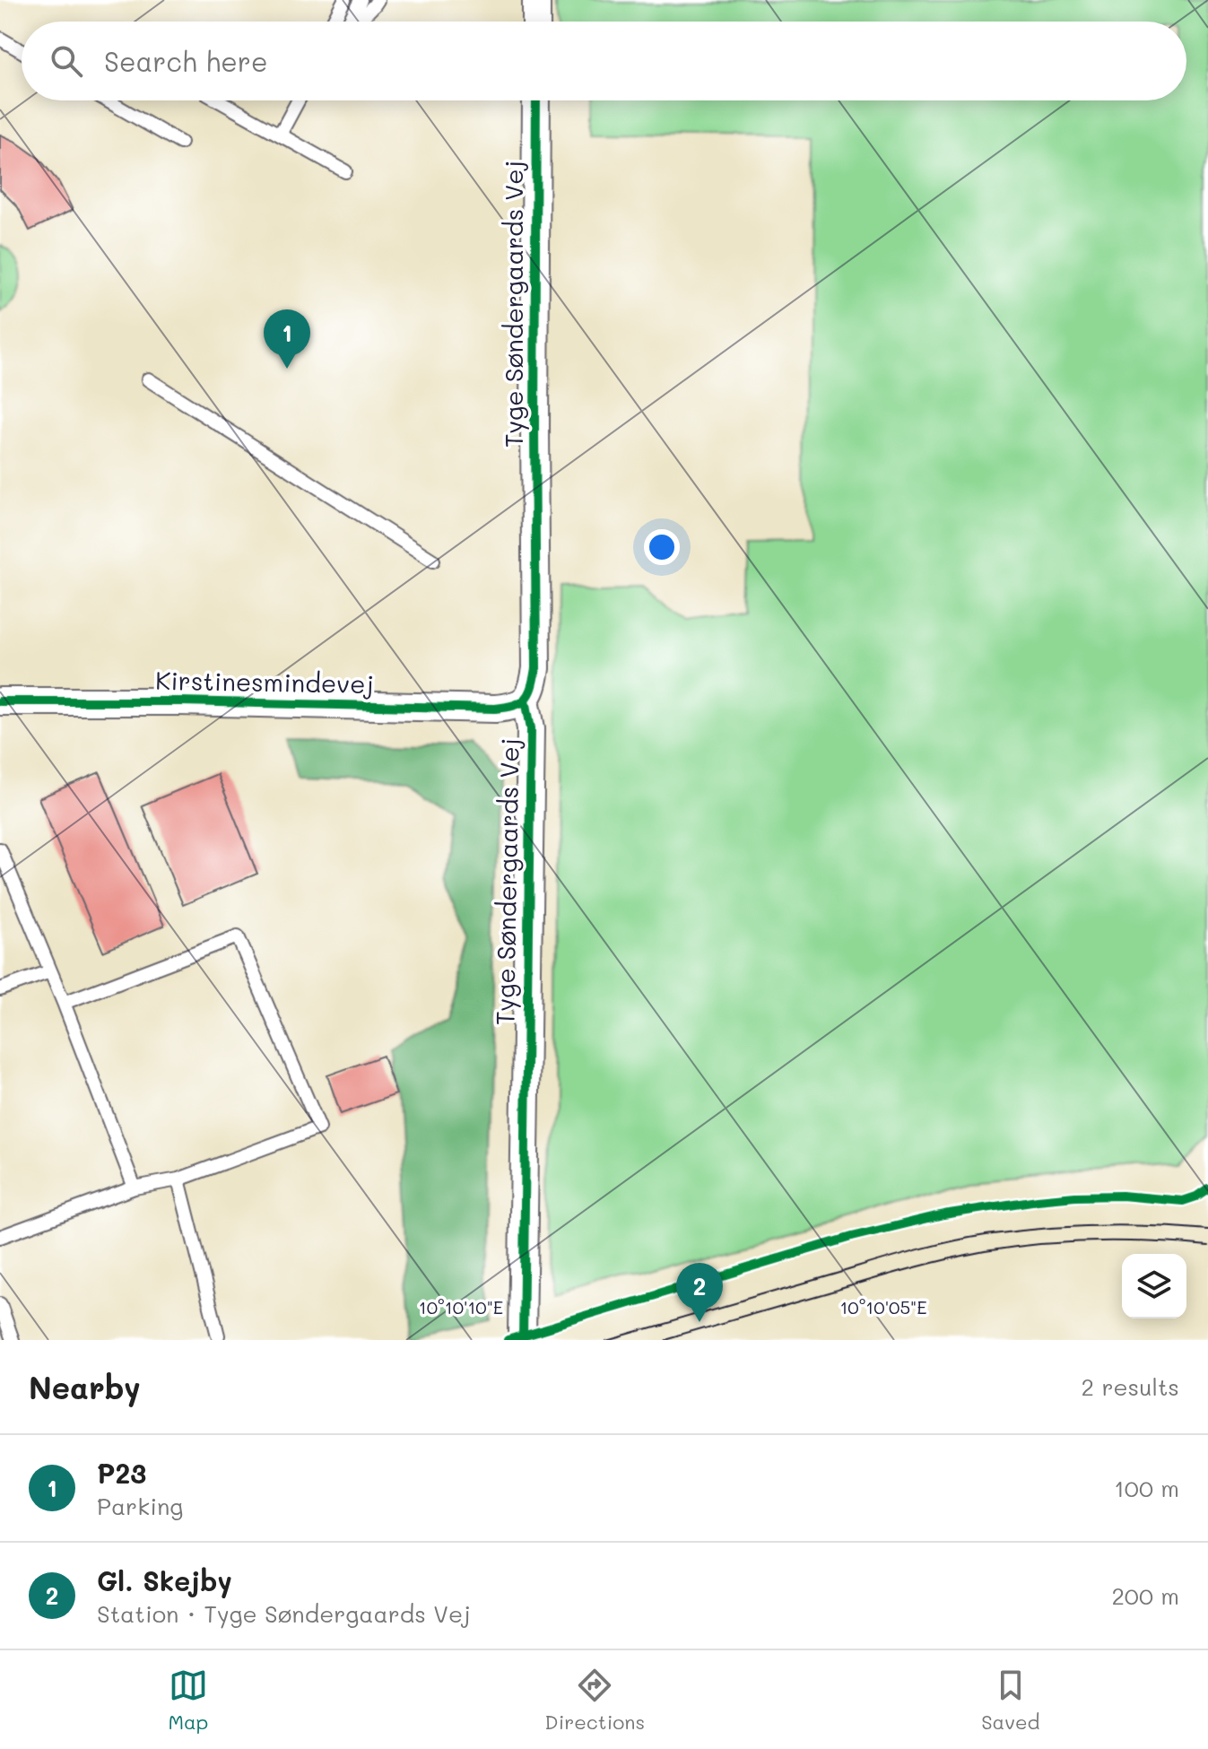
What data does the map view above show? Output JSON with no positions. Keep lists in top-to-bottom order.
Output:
{
  "streets": {
    "street": ["Tyge Søndergaards Vej", "Kirstinesmindevej"]
  },
  "crossings": [
    ["Tyge Søndergaards Vej", "Kirstinesmindevej"]
  ],
  "page": {
    "search": "Search here",
    "pins": ["1", "2"],
    "heading": ["Nearby", "2 results"],
    "list": [
      {
        "mark": "1",
        "name": "P23",
        "note": "Parking",
        "value": "100 m"
      },
      {
        "mark": "2",
        "name": "Gl. Skejby",
        "note": "Station · Tyge Søndergaards Vej",
        "value": "200 m"
      }
    ],
    "nav": ["Map", "Directions", "Saved"]
  },
  "coordinates": ["10°10'10\"E", "10°10'05\"E"]
}
